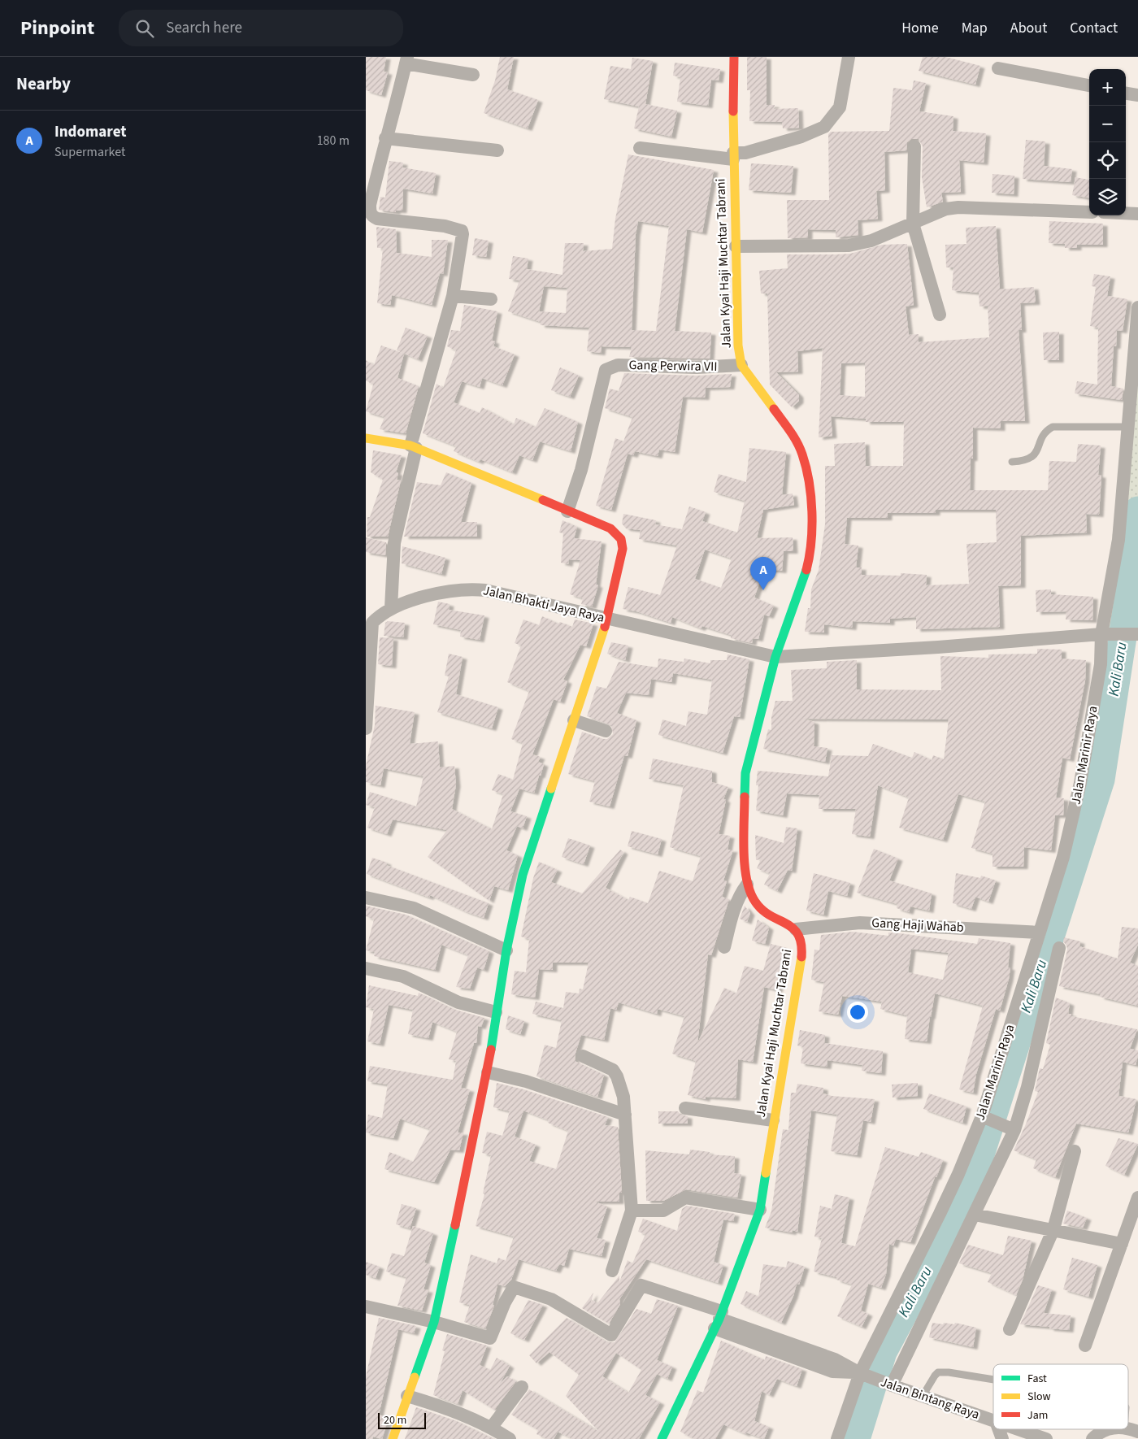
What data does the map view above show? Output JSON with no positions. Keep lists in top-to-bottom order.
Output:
{
  "streets": {
    "street": [
      "Jalan Kyai Haji Muchtar Tabrani",
      "Gang Perwira VII",
      "Jalan Bhakti Jaya Raya",
      "Jalan Marinir Raya",
      "Gang Haji Wahab",
      "Jalan Bintang Raya"
    ]
  },
  "crossings": [
    ["Jalan Kyai Haji Muchtar Tabrani", "Gang Perwira VII"],
    ["Jalan Kyai Haji Muchtar Tabrani", "Jalan Bhakti Jaya Raya"],
    ["Jalan Kyai Haji Muchtar Tabrani", "Gang Haji Wahab"],
    ["Jalan Kyai Haji Muchtar Tabrani", "Jalan Bintang Raya"],
    ["Jalan Bhakti Jaya Raya", "Jalan Marinir Raya"],
    ["Jalan Marinir Raya", "Gang Haji Wahab"],
    ["Jalan Marinir Raya", "Jalan Bintang Raya"]
  ],
  "water": ["Kali Baru"],
  "legend": ["Fast", "Slow", "Jam"],
  "scale_bar": "20 m",
  "page": {
    "header": "Pinpoint",
    "search": "Search here",
    "nav": [
      "Home",
      "Map",
      "About",
      "Contact"
    ],
    "heading": "Nearby",
    "map_buttons": ["+", "−"],
    "list": [
      {
        "mark": "A",
        "name": "Indomaret",
        "note": "Supermarket",
        "value": "180 m"
      }
    ],
    "pins": "A",
    "scale": "20 m"
  }
}
